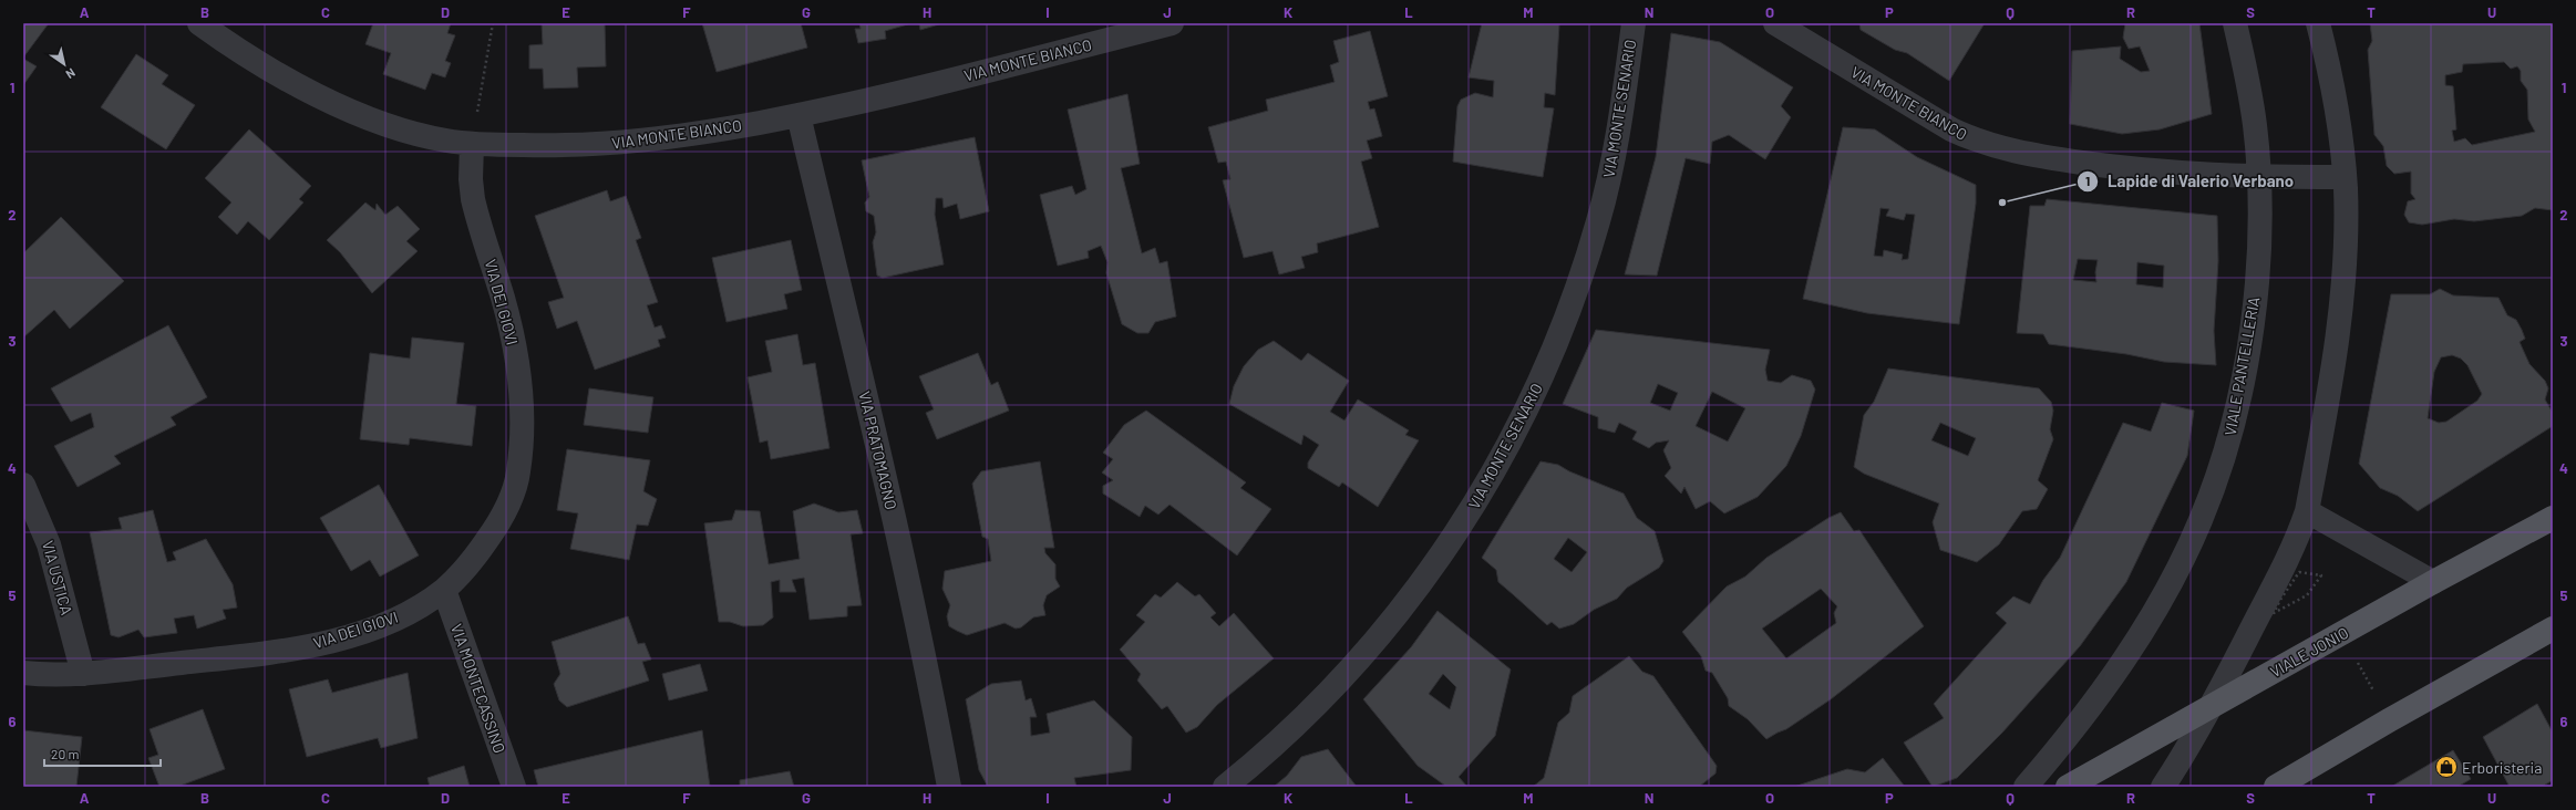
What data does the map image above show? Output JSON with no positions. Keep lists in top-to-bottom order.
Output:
{
  "streets": {
    "main road": ["VIALE JONIO"],
    "street": [
      "VIA MONTE BIANCO",
      "VIA MONTE SENARIO",
      "VIA DEI GIOVI",
      "VIALE PANTELLERIA",
      "VIA PRATOMAGNO",
      "VIA USTICA",
      "VIA MONTECASSINO"
    ]
  },
  "crossings": [
    ["VIA MONTE BIANCO", "VIA DEI GIOVI"],
    ["VIA MONTE BIANCO", "VIALE PANTELLERIA"],
    ["VIA MONTE BIANCO", "VIA PRATOMAGNO"],
    ["VIA DEI GIOVI", "VIA USTICA"],
    ["VIA DEI GIOVI", "VIA MONTECASSINO"]
  ],
  "places": {
    "other": ["Lapide di Valerio Verbano"],
    "shop": ["Erboristeria"]
  },
  "scale_bar": "20 m",
  "north": "bottom right",
  "grid": {
    "columns": [
      "A",
      "B",
      "C",
      "D",
      "E",
      "F",
      "G",
      "H",
      "I",
      "J",
      "K",
      "L",
      "M",
      "N",
      "O",
      "P",
      "Q",
      "R",
      "S",
      "T",
      "U"
    ],
    "rows": [
      "1",
      "2",
      "3",
      "4",
      "5",
      "6"
    ]
  }
}
